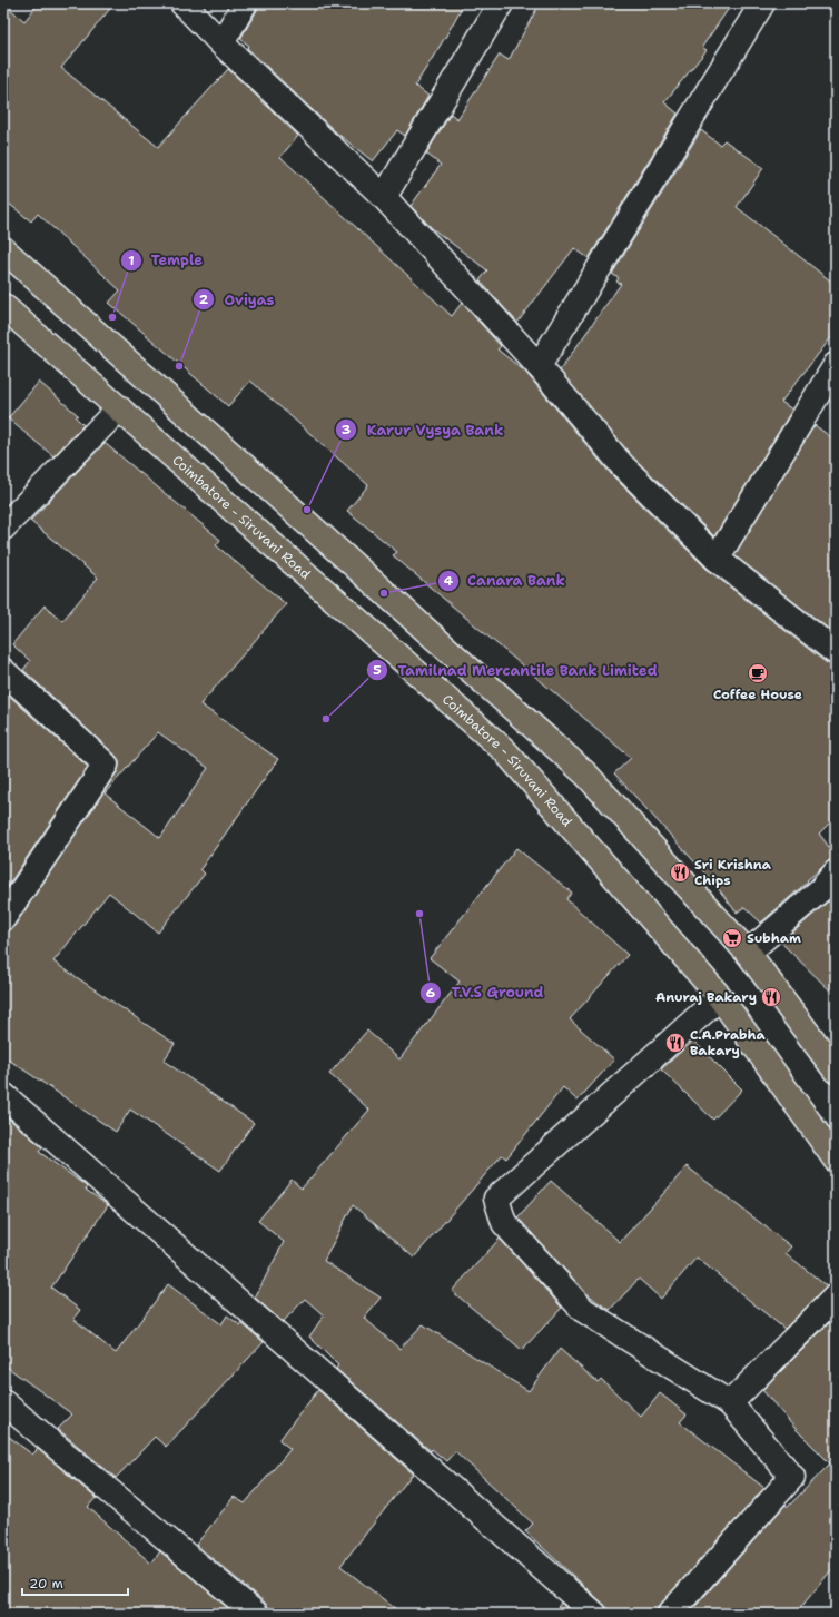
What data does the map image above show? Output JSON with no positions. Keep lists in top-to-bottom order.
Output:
{
  "streets": {
    "main road": ["Coimbatore - Siruvani Road"]
  },
  "places": {
    "other": [
      "Temple",
      "Oviyas",
      "Karur Vysya Bank",
      "Canara Bank",
      "Tamilnad Mercantile Bank Limited",
      "T.V.S Ground"
    ],
    "cafe": ["Coffee House"],
    "restaurant": ["Sri Krishna Chips", "Anuraj Bakary", "C.A.Prabha Bakary"],
    "supermarket": ["Subham"]
  },
  "scale_bar": "20 m"
}
